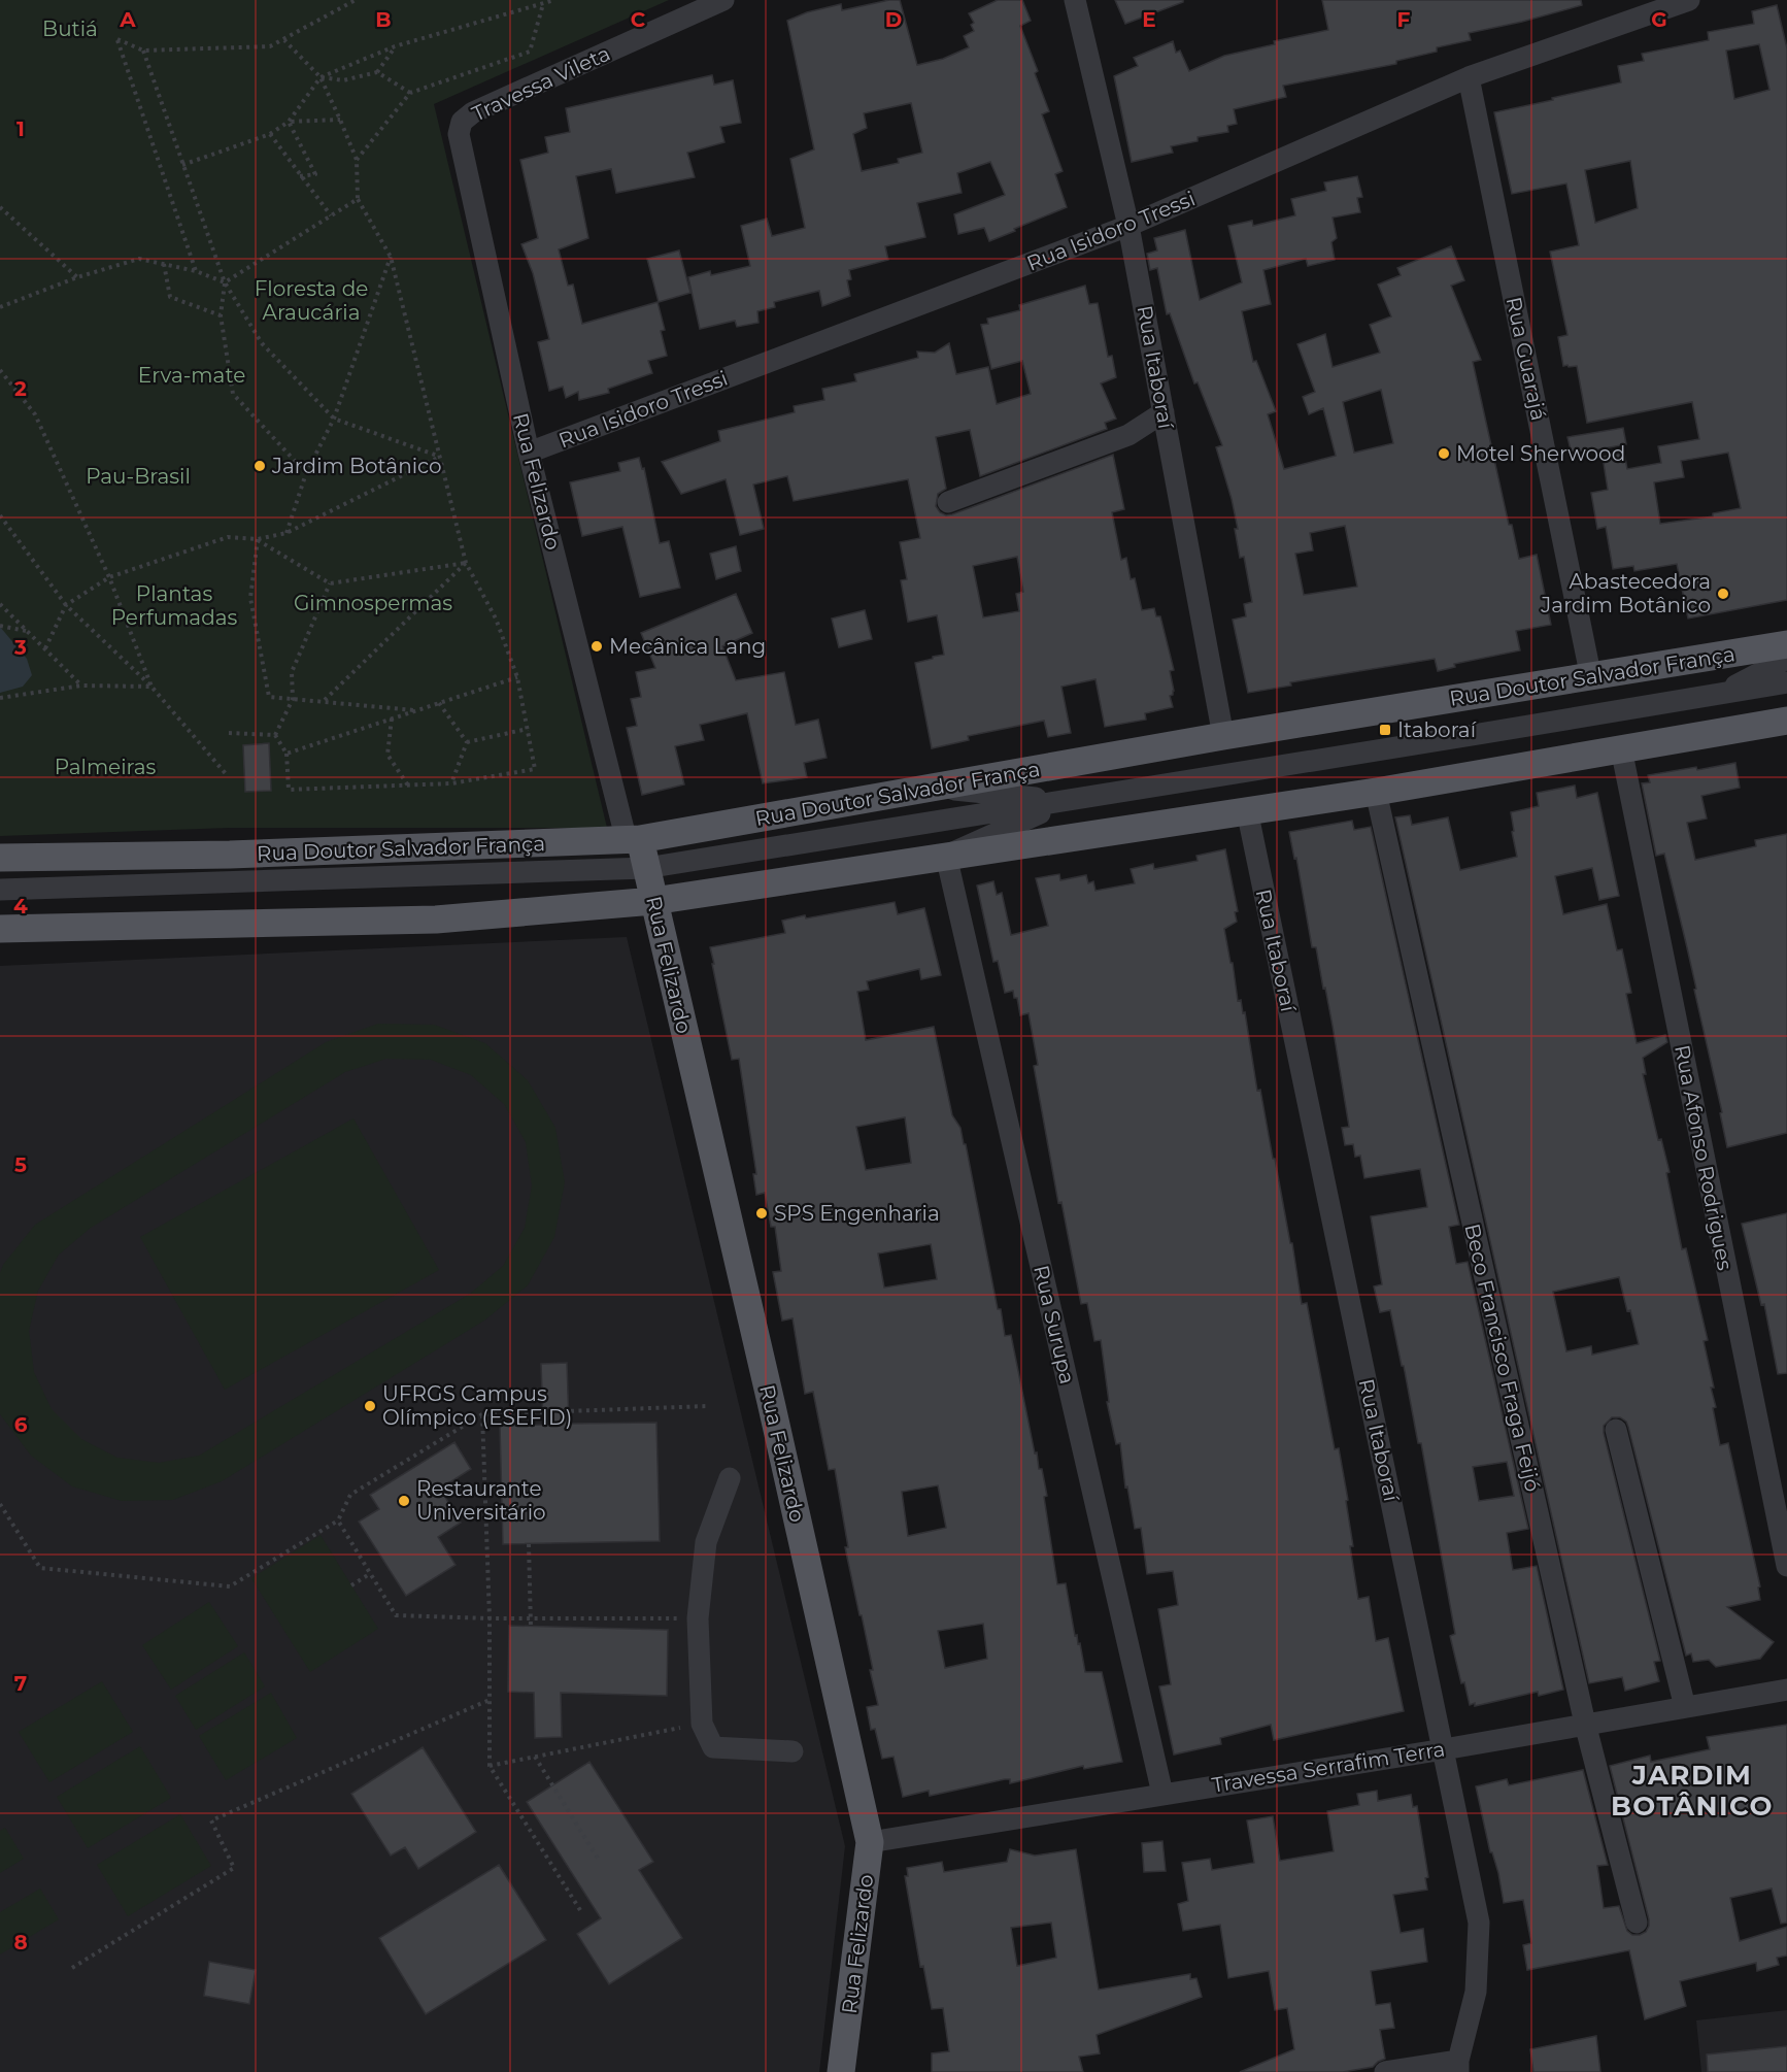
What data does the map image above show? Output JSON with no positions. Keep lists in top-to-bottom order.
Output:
{
  "streets": {
    "main road": ["Rua Felizardo", "Rua Doutor Salvador França"],
    "street": [
      "Travessa Vileta",
      "Rua Isidoro Tressi",
      "Rua Guarajá",
      "Rua Itaboraí",
      "Rua Afonso Rodrigues",
      "Rua Surupa",
      "Beco Francisco Fraga Feijó",
      "Travessa Serrafim Terra"
    ]
  },
  "crossings": [
    ["Travessa Vileta", "Rua Felizardo"],
    ["Rua Isidoro Tressi", "Rua Guarajá"],
    ["Rua Isidoro Tressi", "Rua Itaboraí"],
    ["Rua Isidoro Tressi", "Rua Felizardo"],
    ["Rua Guarajá", "Rua Doutor Salvador França"],
    ["Rua Itaboraí", "Rua Doutor Salvador França"],
    ["Rua Itaboraí", "Travessa Serrafim Terra"],
    ["Rua Felizardo", "Rua Doutor Salvador França"],
    ["Rua Felizardo", "Travessa Serrafim Terra"],
    ["Rua Surupa", "Travessa Serrafim Terra"],
    ["Beco Francisco Fraga Feijó", "Travessa Serrafim Terra"]
  ],
  "districts": ["JARDIM BOTÂNICO"],
  "parks": [
    "Butiá",
    "Floresta de Araucária",
    "Erva-mate",
    "Pau-Brasil",
    "Plantas Perfumadas",
    "Gimnospermas",
    "Palmeiras"
  ],
  "places": {
    "other": [
      "Motel Sherwood",
      "Jardim Botânico",
      "Abastecedora Jardim Botânico",
      "Mecânica Lang",
      "SPS Engenharia",
      "UFRGS Campus Olímpico (ESEFID)",
      "Restaurante Universitário"
    ],
    "transit": ["Itaboraí"]
  },
  "grid": {
    "columns": [
      "A",
      "B",
      "C",
      "D",
      "E",
      "F",
      "G"
    ],
    "rows": [
      "1",
      "2",
      "3",
      "4",
      "5",
      "6",
      "7",
      "8"
    ]
  }
}
